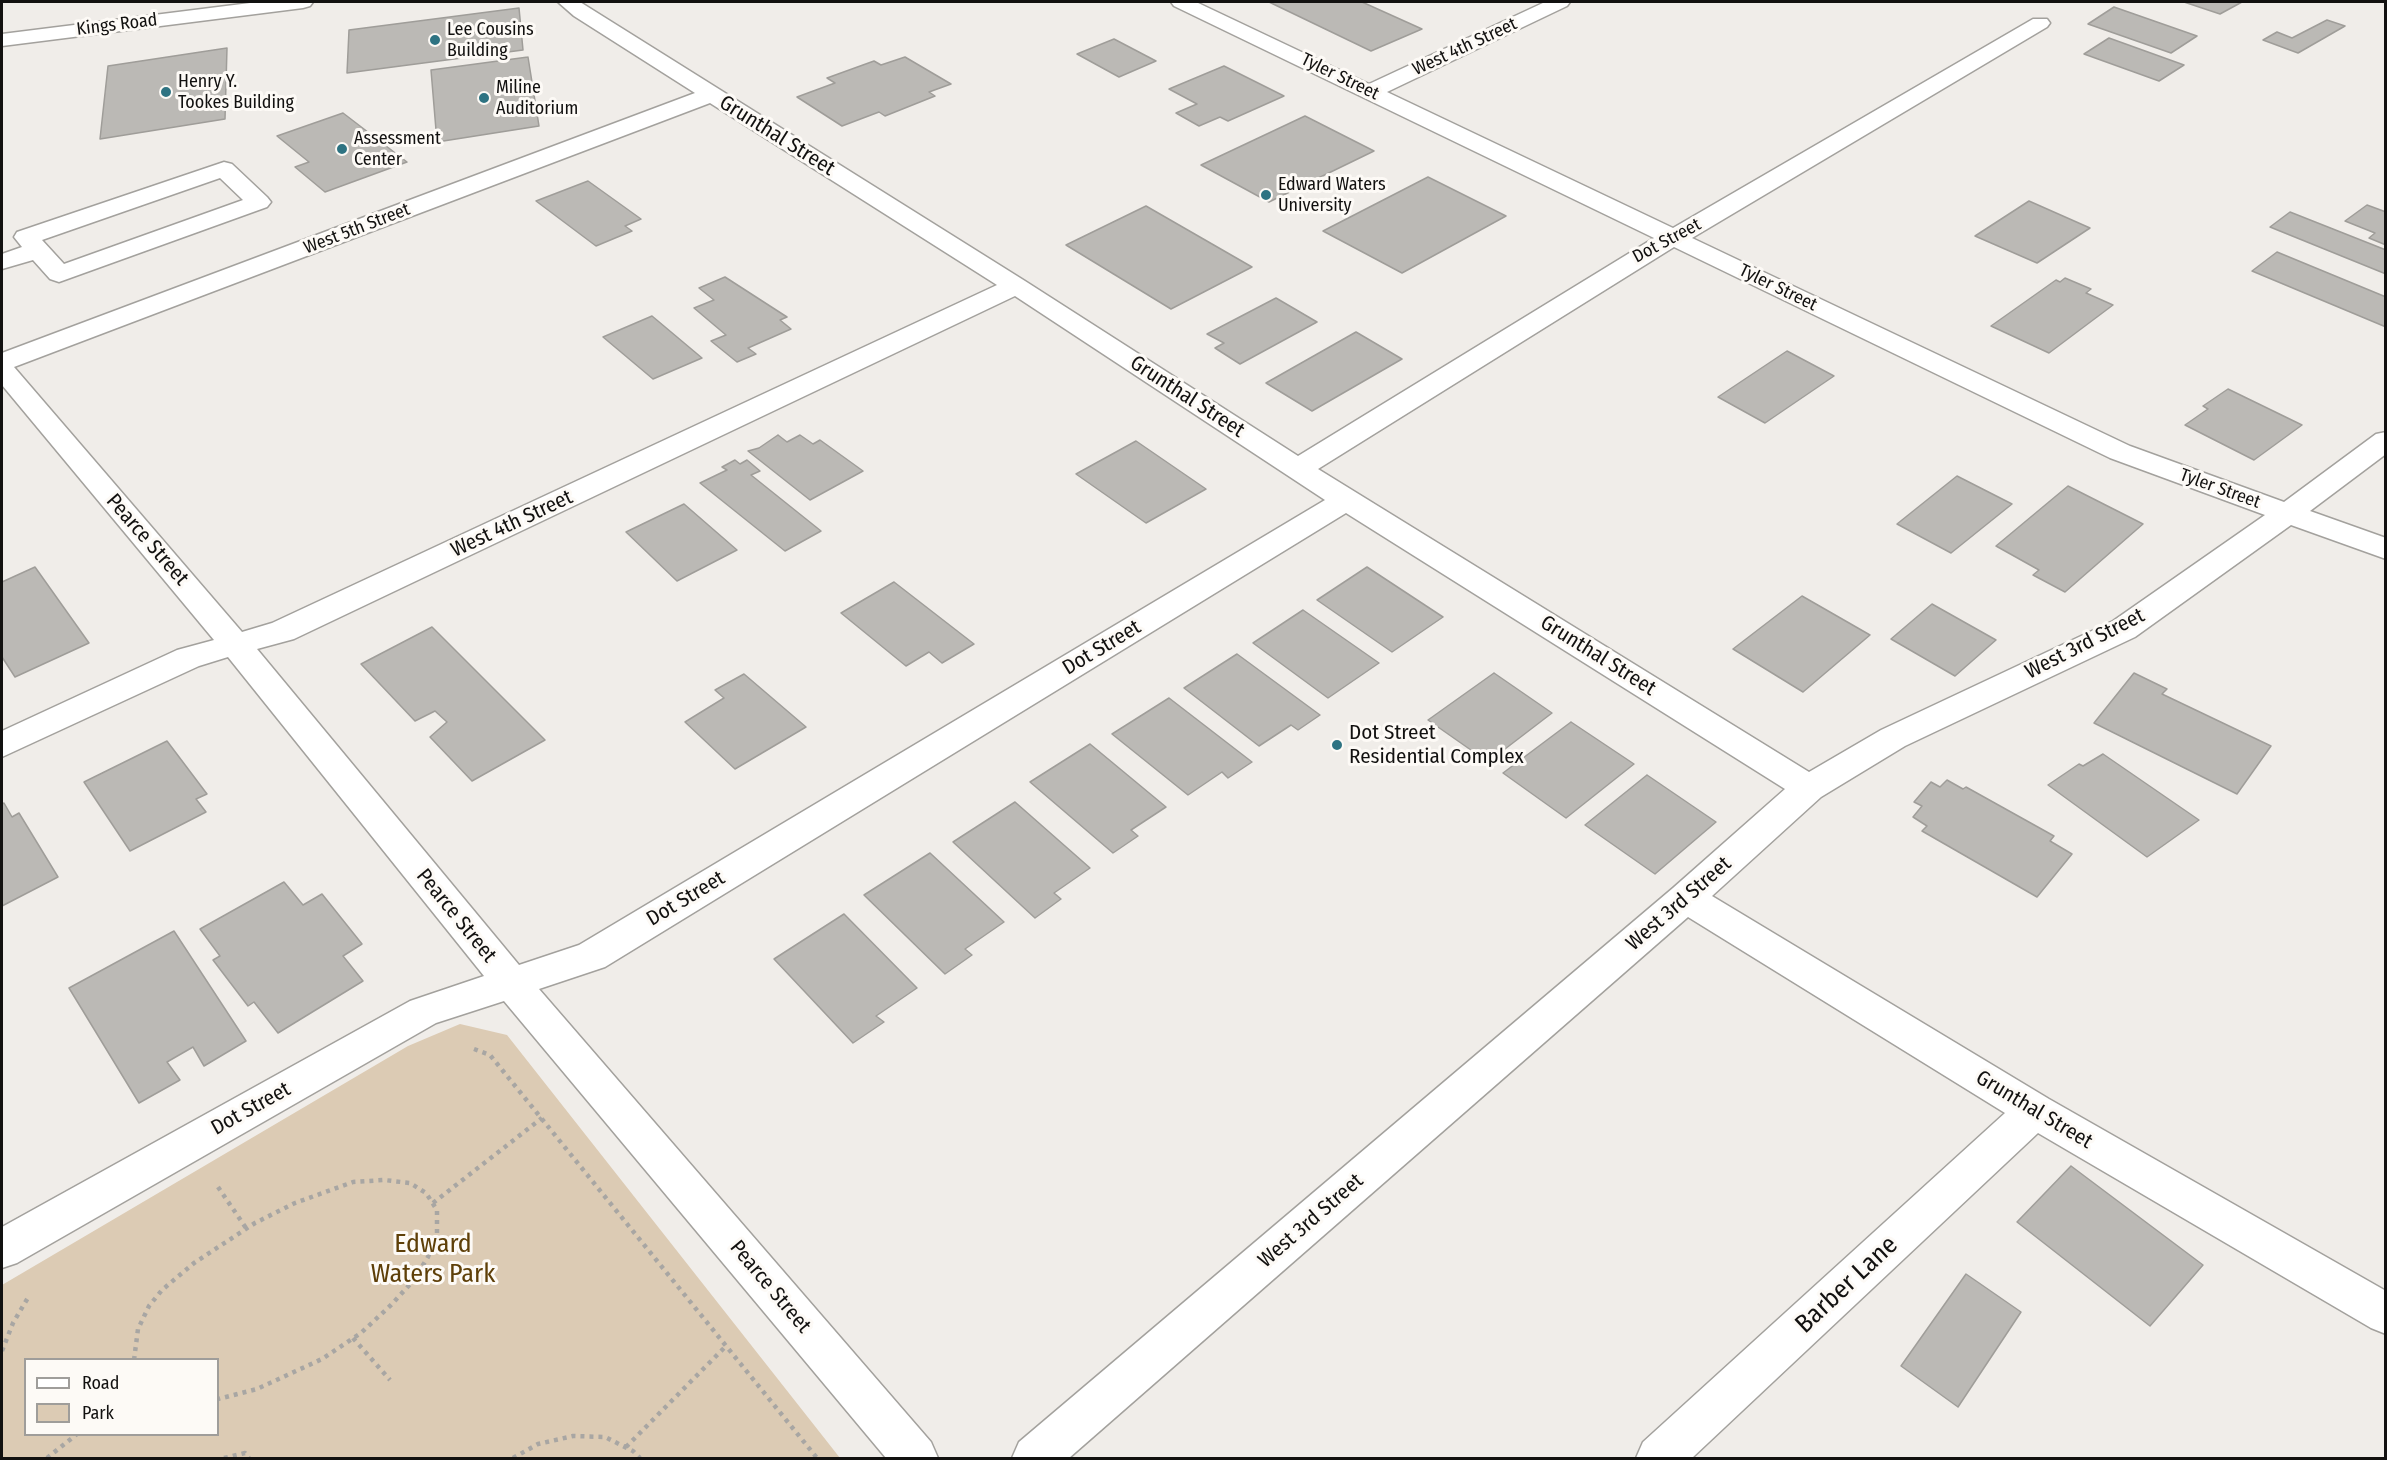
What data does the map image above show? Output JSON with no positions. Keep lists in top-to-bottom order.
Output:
{
  "streets": {
    "street": [
      "Kings Road",
      "West 4th Street",
      "Tyler Street",
      "Grunthal Street",
      "West 5th Street",
      "Dot Street",
      "Pearce Street",
      "West 3rd Street",
      "Barber Lane"
    ]
  },
  "crossings": [
    ["West 4th Street", "Tyler Street"],
    ["West 4th Street", "Grunthal Street"],
    ["West 4th Street", "Pearce Street"],
    ["Tyler Street", "Dot Street"],
    ["Tyler Street", "West 3rd Street"],
    ["Grunthal Street", "West 5th Street"],
    ["Grunthal Street", "Dot Street"],
    ["Grunthal Street", "West 3rd Street"],
    ["Grunthal Street", "Barber Lane"],
    ["Dot Street", "Pearce Street"]
  ],
  "parks": ["Edward Waters Park"],
  "places": [
    "Lee Cousins Building",
    "Henry Y. Tookes Building",
    "Miline Auditorium",
    "Assessment Center",
    "Edward Waters University",
    "Dot Street Residential Complex"
  ],
  "legend": ["Road", "Park"]
}
